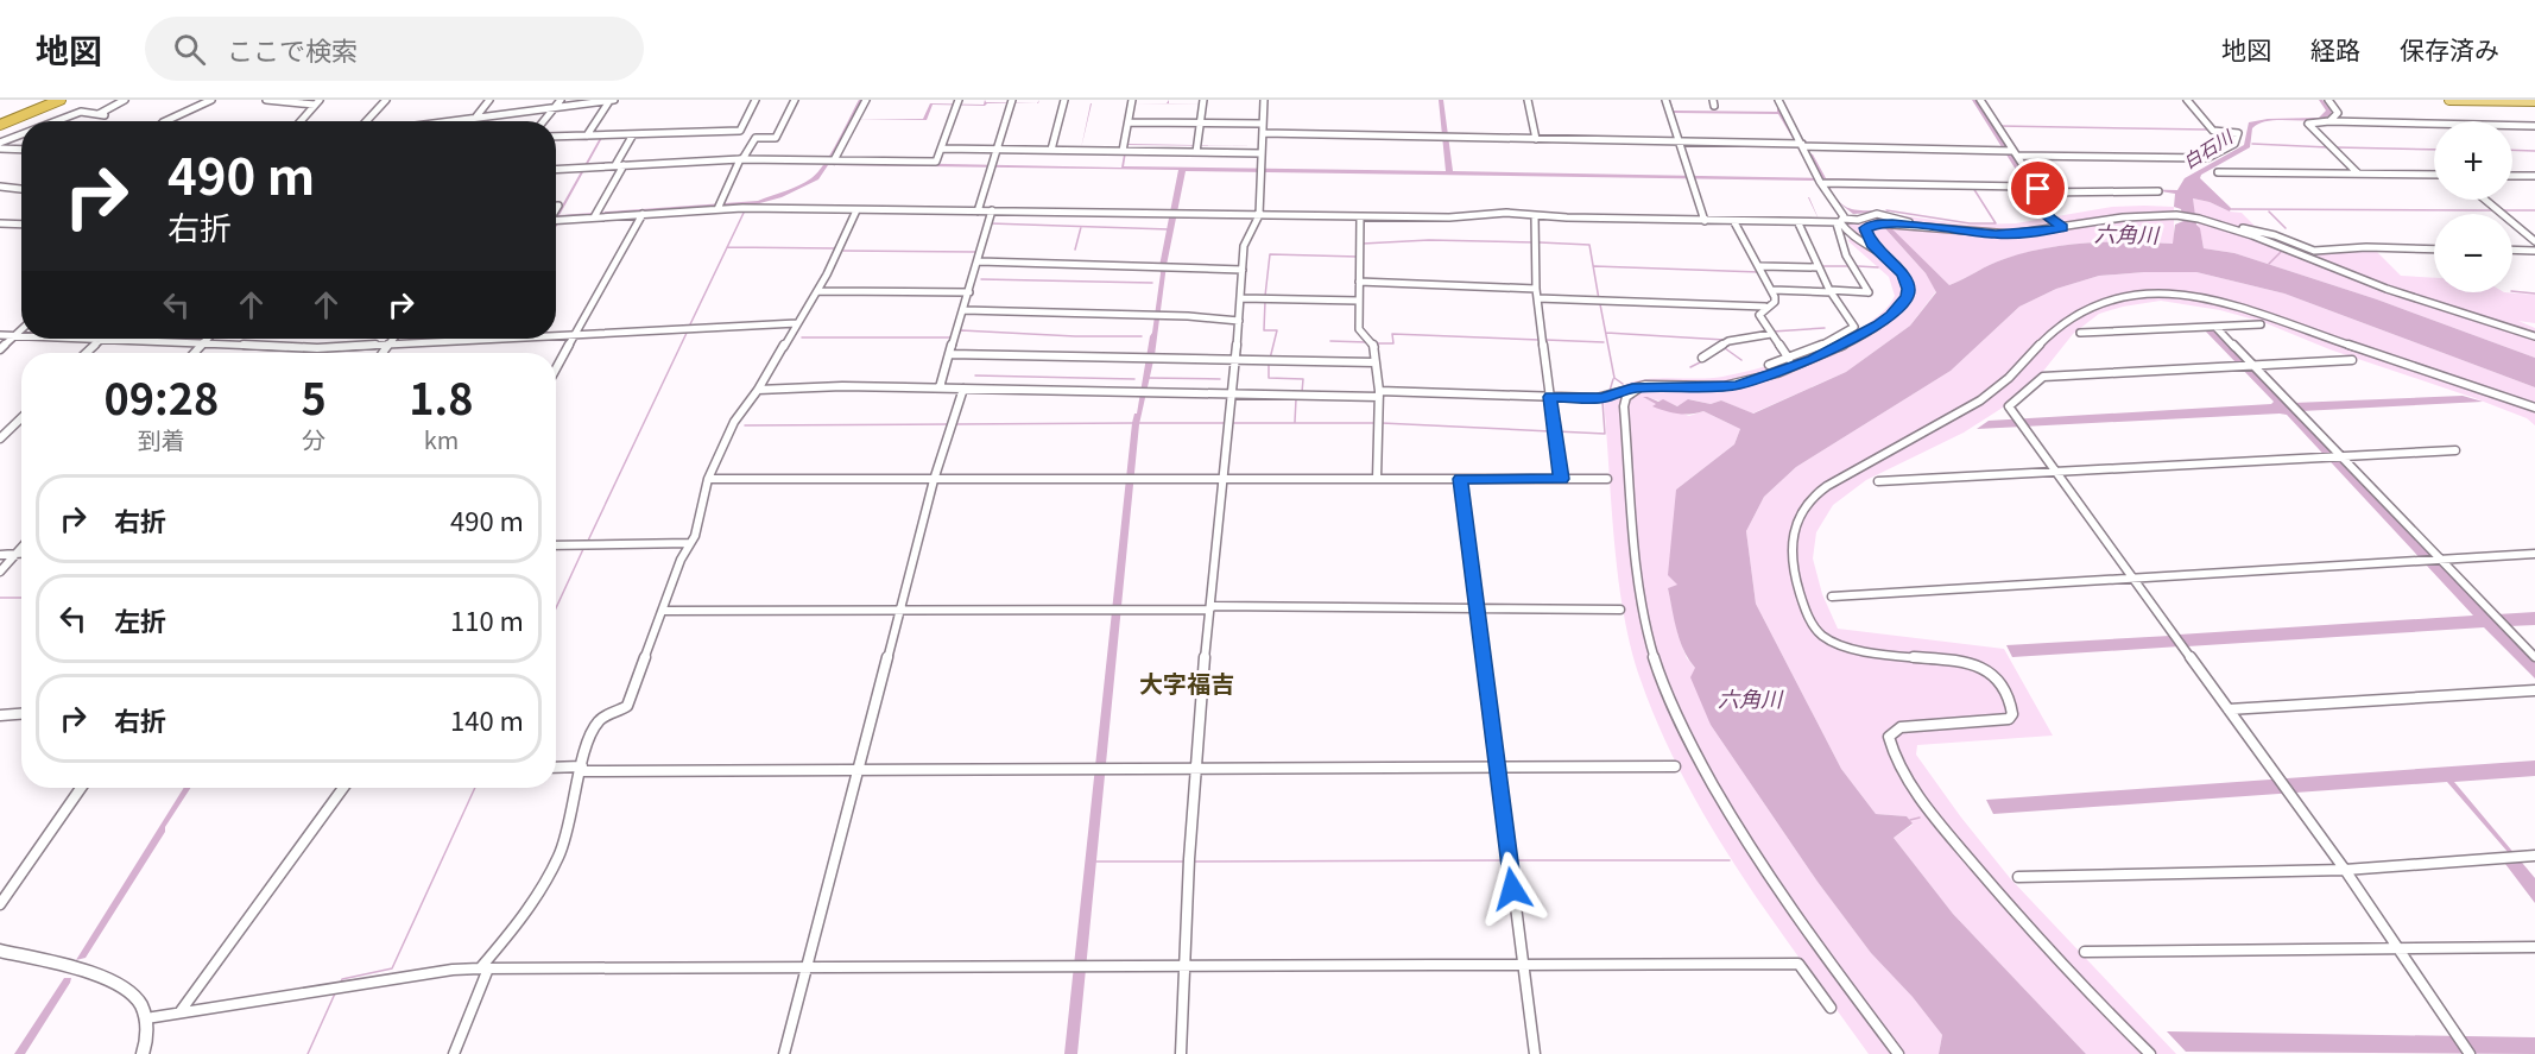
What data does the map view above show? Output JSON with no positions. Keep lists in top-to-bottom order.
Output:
{
  "districts": ["大字福吉"],
  "water": ["白石川", "六角川"],
  "page": {
    "header": "地図",
    "search": "ここで検索",
    "nav": ["地図", "経路", "保存済み"],
    "map_buttons": ["+", "−"],
    "turn": ["490 m", "右折"],
    "eta": [
      "09:28",
      "到着",
      "5",
      "分",
      "1.8",
      "km"
    ],
    "list": [
      {
        "name": "右折",
        "value": "490 m"
      },
      {
        "name": "左折",
        "value": "110 m"
      },
      {
        "name": "右折",
        "value": "140 m"
      }
    ]
  }
}
